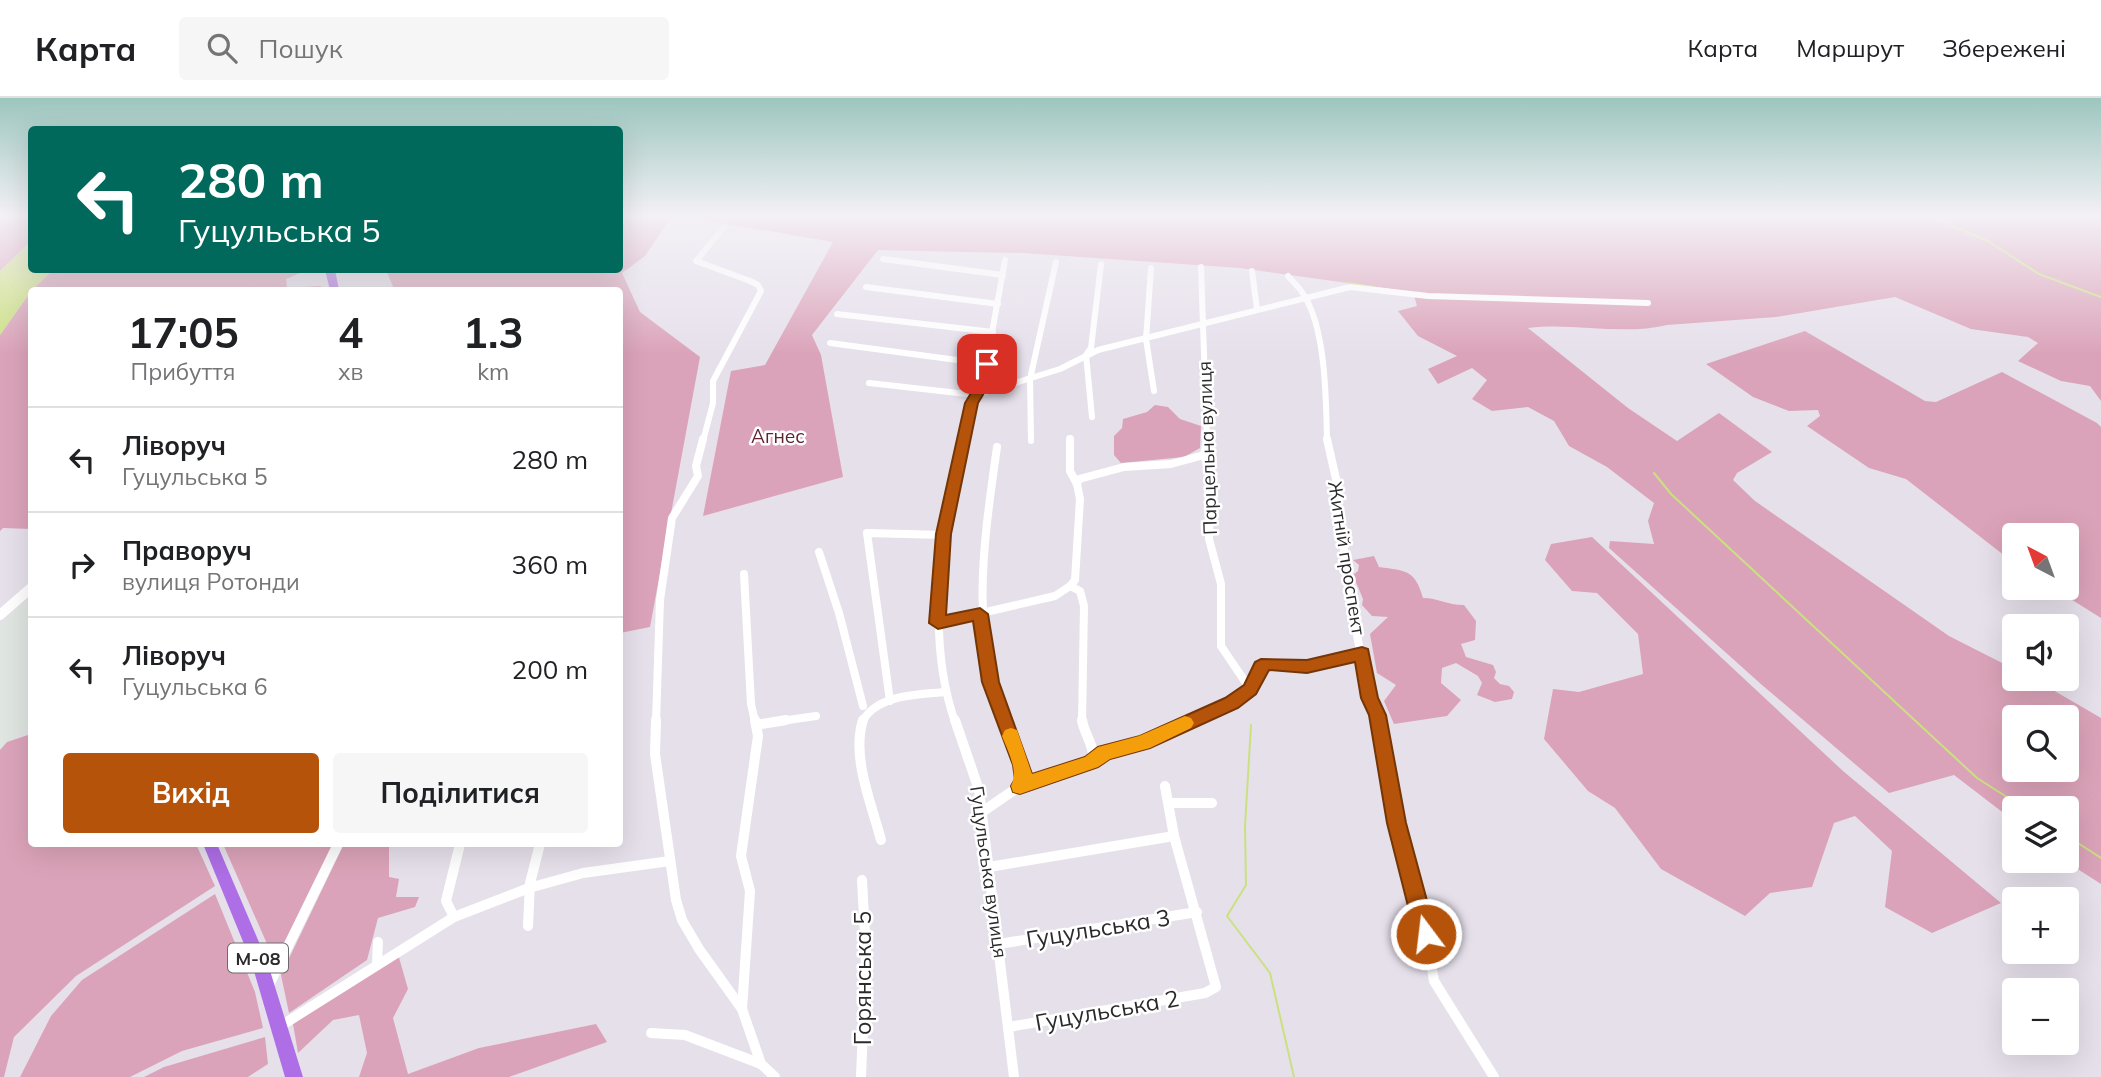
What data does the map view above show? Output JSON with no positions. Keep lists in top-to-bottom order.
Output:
{
  "streets": {
    "highway": ["М-08"],
    "street": [
      "Парцельна вулиця",
      "Житній проспект",
      "Гуцульська вулиця",
      "Гуцульська 3",
      "Горянська 5",
      "Гуцульська 2"
    ]
  },
  "crossings": [
    ["Гуцульська вулиця", "Гуцульська 3"],
    ["Гуцульська вулиця", "Гуцульська 2"],
    ["Гуцульська 3", "Гуцульська 2"]
  ],
  "parks": ["Агнес"],
  "north": "top left",
  "page": {
    "header": "Карта",
    "search": "Пошук",
    "nav": ["Карта", "Маршрут", "Збережені"],
    "turn": ["280 m", "Гуцульська 5"],
    "eta": [
      "17:05",
      "Прибуття",
      "4",
      "хв",
      "1.3",
      "km"
    ],
    "list": [
      {
        "name": "Ліворуч",
        "note": "Гуцульська 5",
        "value": "280 m"
      },
      {
        "name": "Праворуч",
        "note": "вулиця Ротонди",
        "value": "360 m"
      },
      {
        "name": "Ліворуч",
        "note": "Гуцульська 6",
        "value": "200 m"
      }
    ],
    "map_buttons": ["+", "−"],
    "buttons": ["Вихід", "Поділитися"]
  }
}
